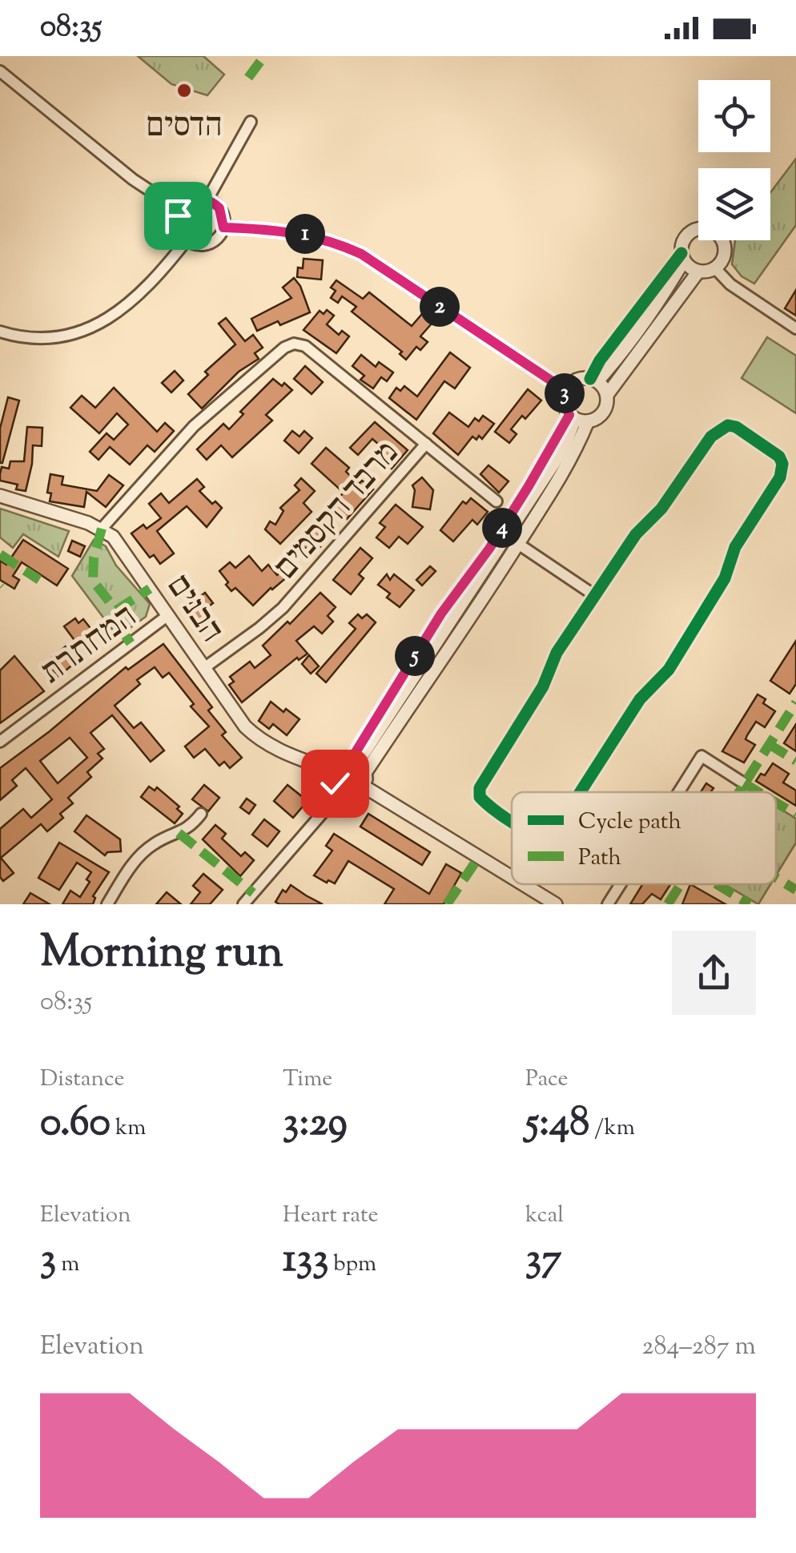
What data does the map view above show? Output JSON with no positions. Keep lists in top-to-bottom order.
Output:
{
  "streets": {
    "street": ["מרבד הקסמים", "הבנים", "המחתרת"]
  },
  "crossings": [
    ["מרבד הקסמים", "הבנים"],
    ["הבנים", "המחתרת"]
  ],
  "places": ["הדסים"],
  "legend": ["Cycle path", "Path"],
  "page": {
    "status": "08:35",
    "pins": [
      "1",
      "2",
      "3",
      "4",
      "5"
    ],
    "heading": ["Morning run", "08:35"],
    "stats": [
      ["Distance", "0.60 km"],
      ["Time", "3:29"],
      ["Pace", "5:48 /km"],
      ["Elevation", "3 m"],
      ["Heart rate", "133 bpm"],
      ["kcal", "37"]
    ],
    "chart": ["Elevation", "284–287 m"]
  }
}
